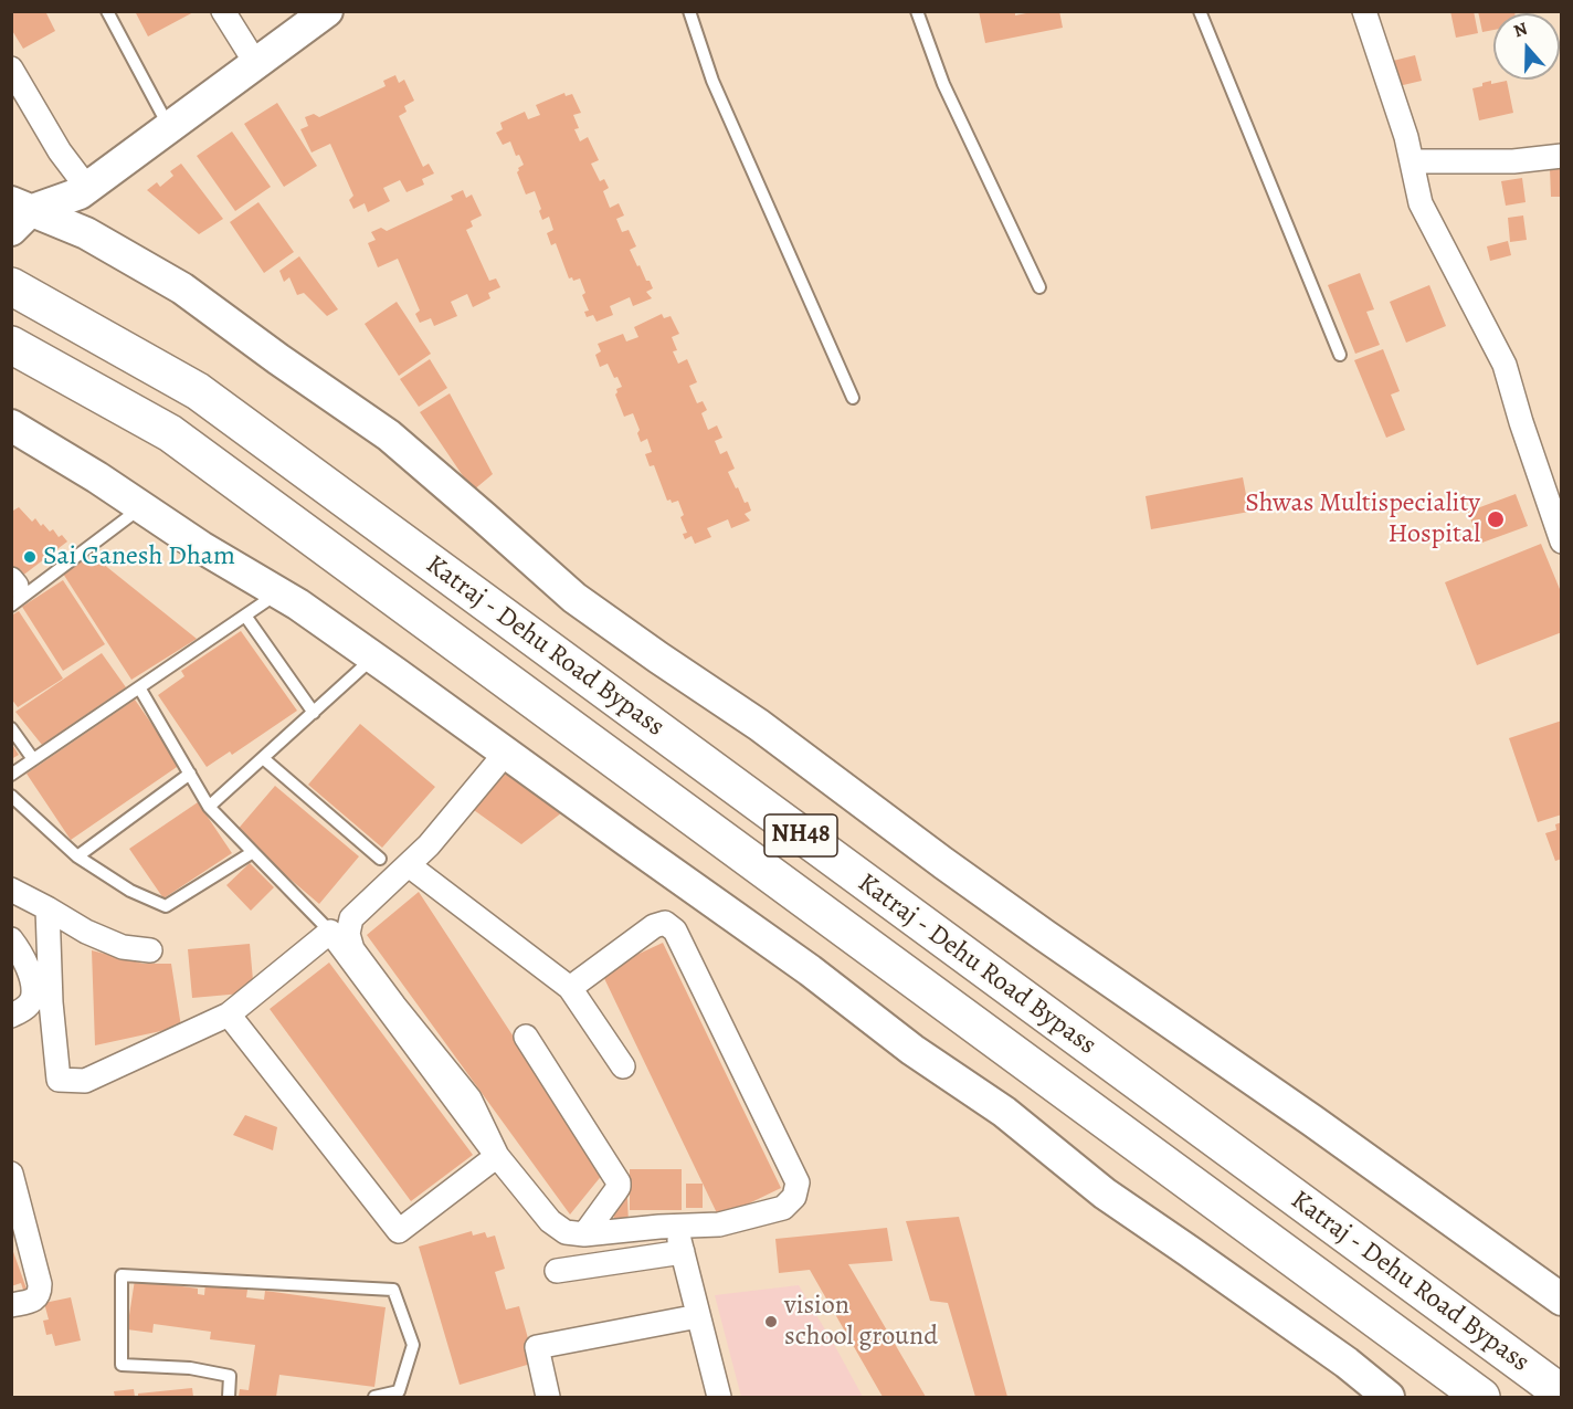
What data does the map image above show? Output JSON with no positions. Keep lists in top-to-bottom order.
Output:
{
  "streets": {
    "highway": ["Katraj - Dehu Road Bypass", "NH48"]
  },
  "places": ["Shwas Multispeciality Hospital", "Sai Ganesh Dham", "vision school ground"],
  "north": "top"
}
